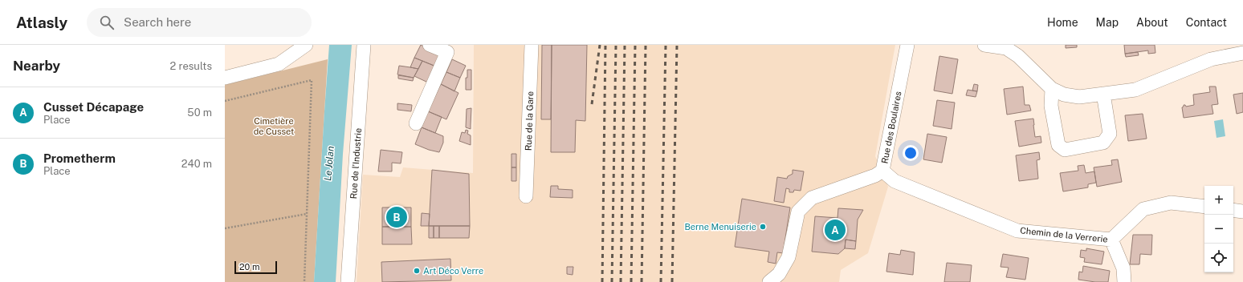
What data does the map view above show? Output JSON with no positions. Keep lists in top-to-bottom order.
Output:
{
  "streets": {
    "street": [
      "Rue de la Gare",
      "Rue des Boulaires",
      "Rue de l'Industrie",
      "Chemin de la Verrerie"
    ]
  },
  "crossings": [
    ["Rue des Boulaires", "Chemin de la Verrerie"]
  ],
  "water": ["Le Jolan"],
  "parks": ["Cimetière de Cusset"],
  "places": ["Berne Menuiserie", "Art Déco Verre"],
  "scale_bar": "20 m",
  "page": {
    "header": "Atlasly",
    "search": "Search here",
    "nav": [
      "Home",
      "Map",
      "About",
      "Contact"
    ],
    "heading": ["Nearby", "2 results"],
    "list": [
      {
        "mark": "A",
        "name": "Cusset Décapage",
        "note": "Place",
        "value": "50 m"
      },
      {
        "mark": "B",
        "name": "Prometherm",
        "note": "Place",
        "value": "240 m"
      }
    ],
    "map_buttons": ["+", "−"],
    "pins": ["B", "A"],
    "scale": "20 m"
  }
}
